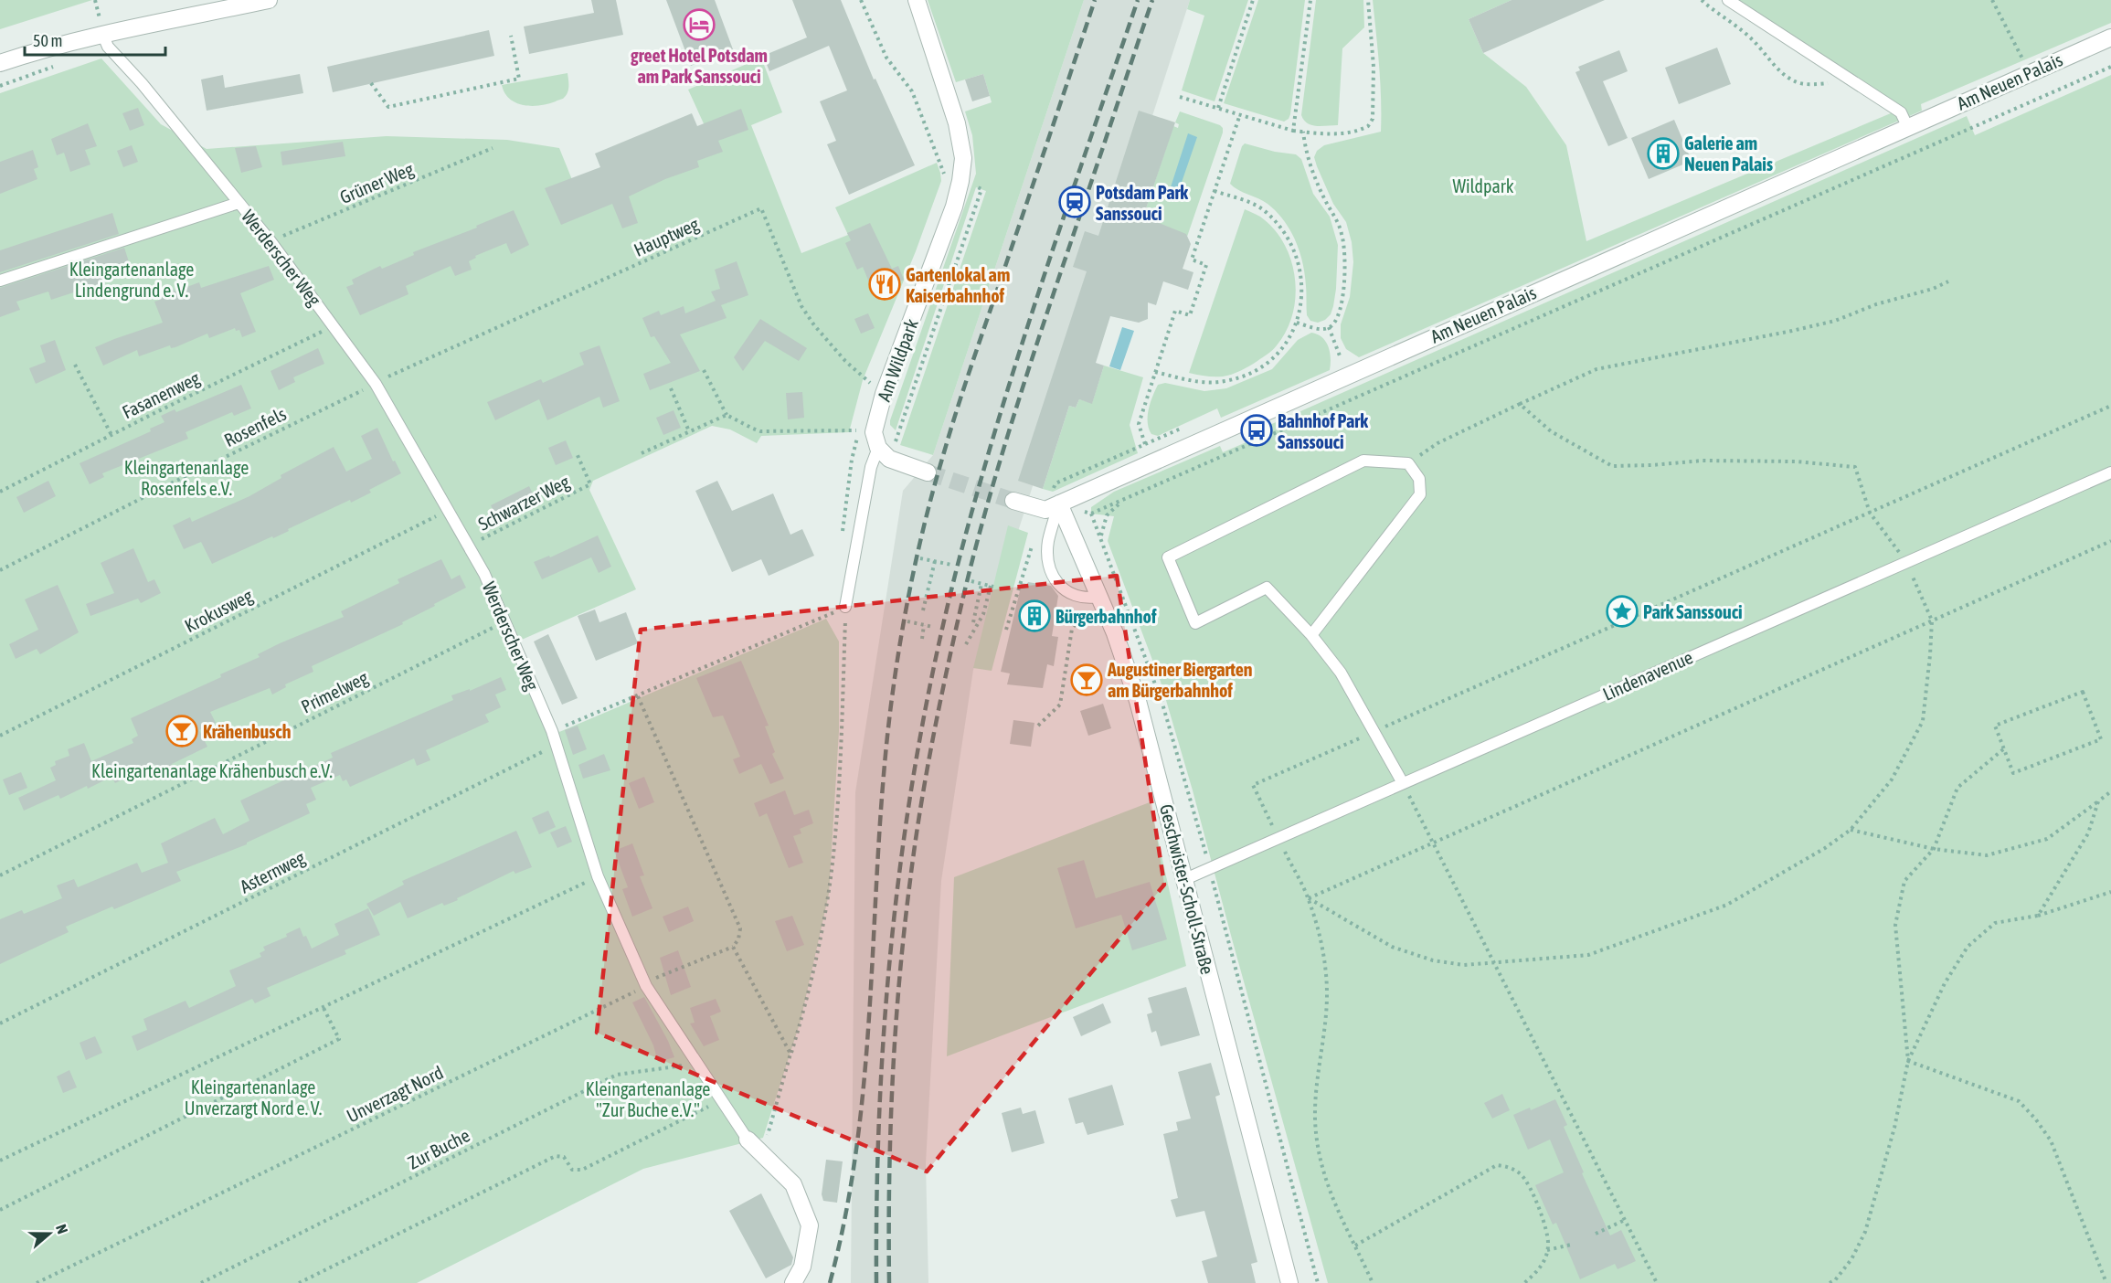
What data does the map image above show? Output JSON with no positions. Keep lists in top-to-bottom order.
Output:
{
  "streets": {
    "street": [
      "Am Neuen Palais",
      "Werderscher Weg",
      "Am Wildpark",
      "Geschwister-Scholl-Straße"
    ],
    "lane": ["Lindenavenue"],
    "path": [
      "Grüner Weg",
      "Hauptweg",
      "Fasanenweg",
      "Rosenfels",
      "Schwarzer Weg",
      "Krokusweg",
      "Primelweg",
      "Asternweg",
      "Unverzagt Nord",
      "Zur Buche"
    ]
  },
  "crossings": [
    ["Am Neuen Palais", "Geschwister-Scholl-Straße"],
    ["Grüner Weg", "Werderscher Weg"],
    ["Hauptweg", "Werderscher Weg"],
    ["Hauptweg", "Am Wildpark"],
    ["Hauptweg", "Rosenfels"],
    ["Werderscher Weg", "Fasanenweg"],
    ["Werderscher Weg", "Rosenfels"],
    ["Werderscher Weg", "Schwarzer Weg"],
    ["Werderscher Weg", "Krokusweg"],
    ["Werderscher Weg", "Primelweg"],
    ["Werderscher Weg", "Asternweg"],
    ["Werderscher Weg", "Unverzagt Nord"],
    ["Werderscher Weg", "Zur Buche"],
    ["Lindenavenue", "Geschwister-Scholl-Straße"]
  ],
  "parks": [
    "Wildpark",
    "Kleingartenanlage Lindengrund e. V.",
    "Kleingartenanlage Rosenfels e.V.",
    "Kleingartenanlage Krähenbusch e.V.",
    "Kleingartenanlage Unverzargt Nord e. V.",
    "Kleingartenanlage \"Zur Buche e.V.\""
  ],
  "places": {
    "hotel": ["greet Hotel Potsdam am Park Sanssouci"],
    "building": ["Galerie am Neuen Palais", "Bürgerbahnhof"],
    "station": ["Potsdam Park Sanssouci"],
    "restaurant": ["Gartenlokal am Kaiserbahnhof"],
    "bus stop": ["Bahnhof Park Sanssouci"],
    "place": ["Park Sanssouci"],
    "bar": ["Augustiner Biergarten am Bürgerbahnhof", "Krähenbusch"]
  },
  "scale_bar": "50 m",
  "north": "right"
}
